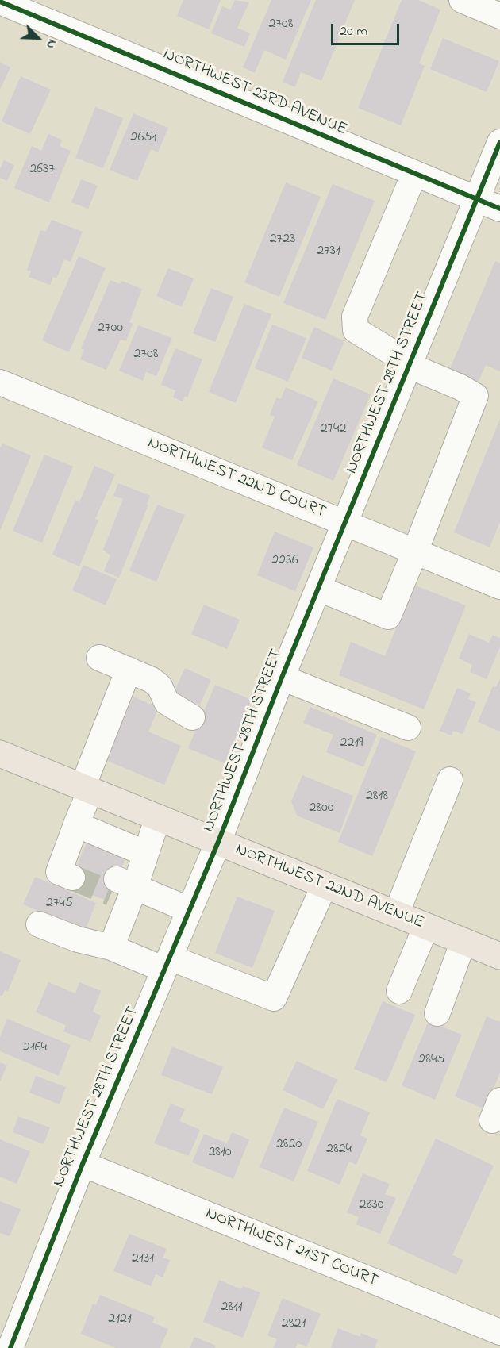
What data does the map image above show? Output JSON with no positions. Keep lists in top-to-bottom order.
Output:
{
  "streets": {
    "main road": ["NORTHWEST 22ND AVENUE"],
    "street": [
      "NORTHWEST 23RD AVENUE",
      "NORTHWEST 28TH STREET",
      "NORTHWEST 22ND COURT",
      "NORTHWEST 21ST COURT"
    ]
  },
  "crossings": [
    ["NORTHWEST 23RD AVENUE", "NORTHWEST 28TH STREET"],
    ["NORTHWEST 28TH STREET", "NORTHWEST 22ND COURT"],
    ["NORTHWEST 28TH STREET", "NORTHWEST 22ND AVENUE"],
    ["NORTHWEST 28TH STREET", "NORTHWEST 21ST COURT"]
  ],
  "house_numbers": [
    "2708",
    "2651",
    "2637",
    "2723",
    "2731",
    "2700",
    "2708",
    "2742",
    "2236",
    "2219",
    "2818",
    "2800",
    "2745",
    "2164",
    "2845",
    "2820",
    "2824",
    "2810",
    "2830",
    "2131",
    "2811",
    "2121",
    "2821"
  ],
  "scale_bar": "20 m",
  "north": "bottom right"
}
